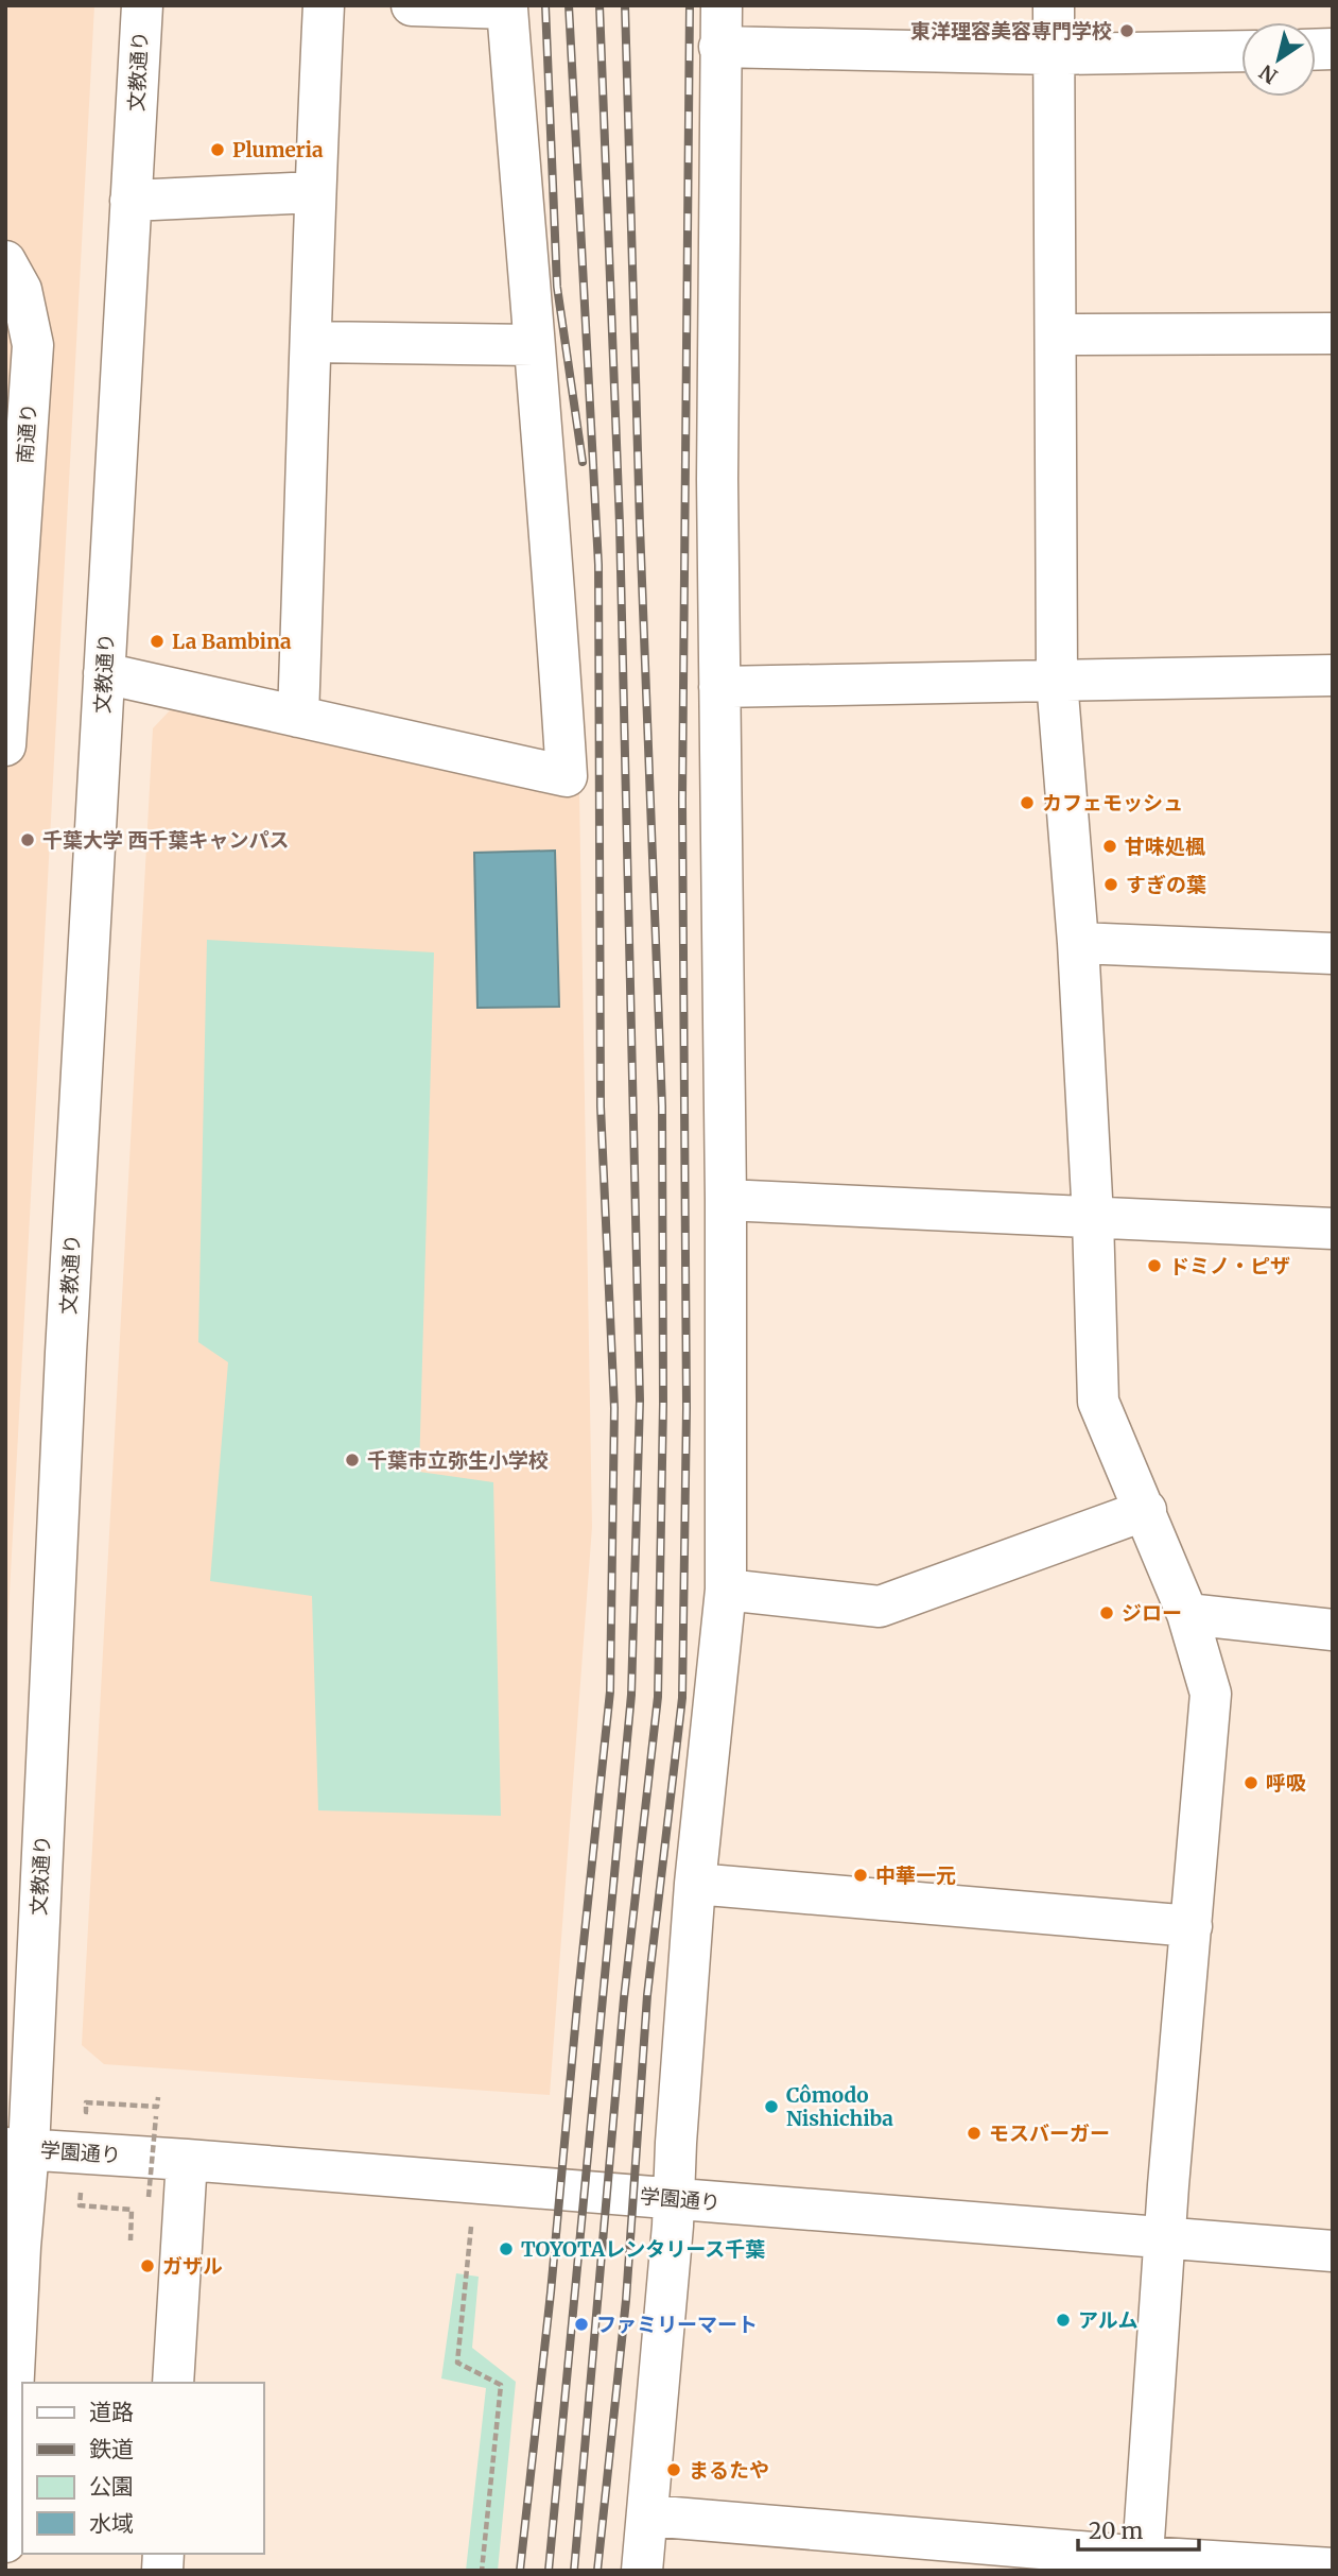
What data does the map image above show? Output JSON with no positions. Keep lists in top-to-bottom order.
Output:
{
  "streets": {
    "street": ["文教通り", "南通り", "学園通り"]
  },
  "crossings": [
    ["文教通り", "学園通り"]
  ],
  "places": [
    "東洋理容美容専門学校",
    "Plumeria",
    "La Bambina",
    "カフェモッシュ",
    "千葉大学 西千葉キャンパス",
    "甘味処楓",
    "すぎの葉",
    "ドミノ・ピザ",
    "千葉市立弥生小学校",
    "ジロー",
    "呼吸",
    "中華一元",
    "Cômodo Nishichiba",
    "モスバーガー",
    "TOYOTAレンタリース千葉",
    "ガザル",
    "アルム",
    "ファミリーマート",
    "まるたや"
  ],
  "legend": [
    "道路",
    "鉄道",
    "公園",
    "水域"
  ],
  "scale_bar": "20 m",
  "north": "bottom left"
}
